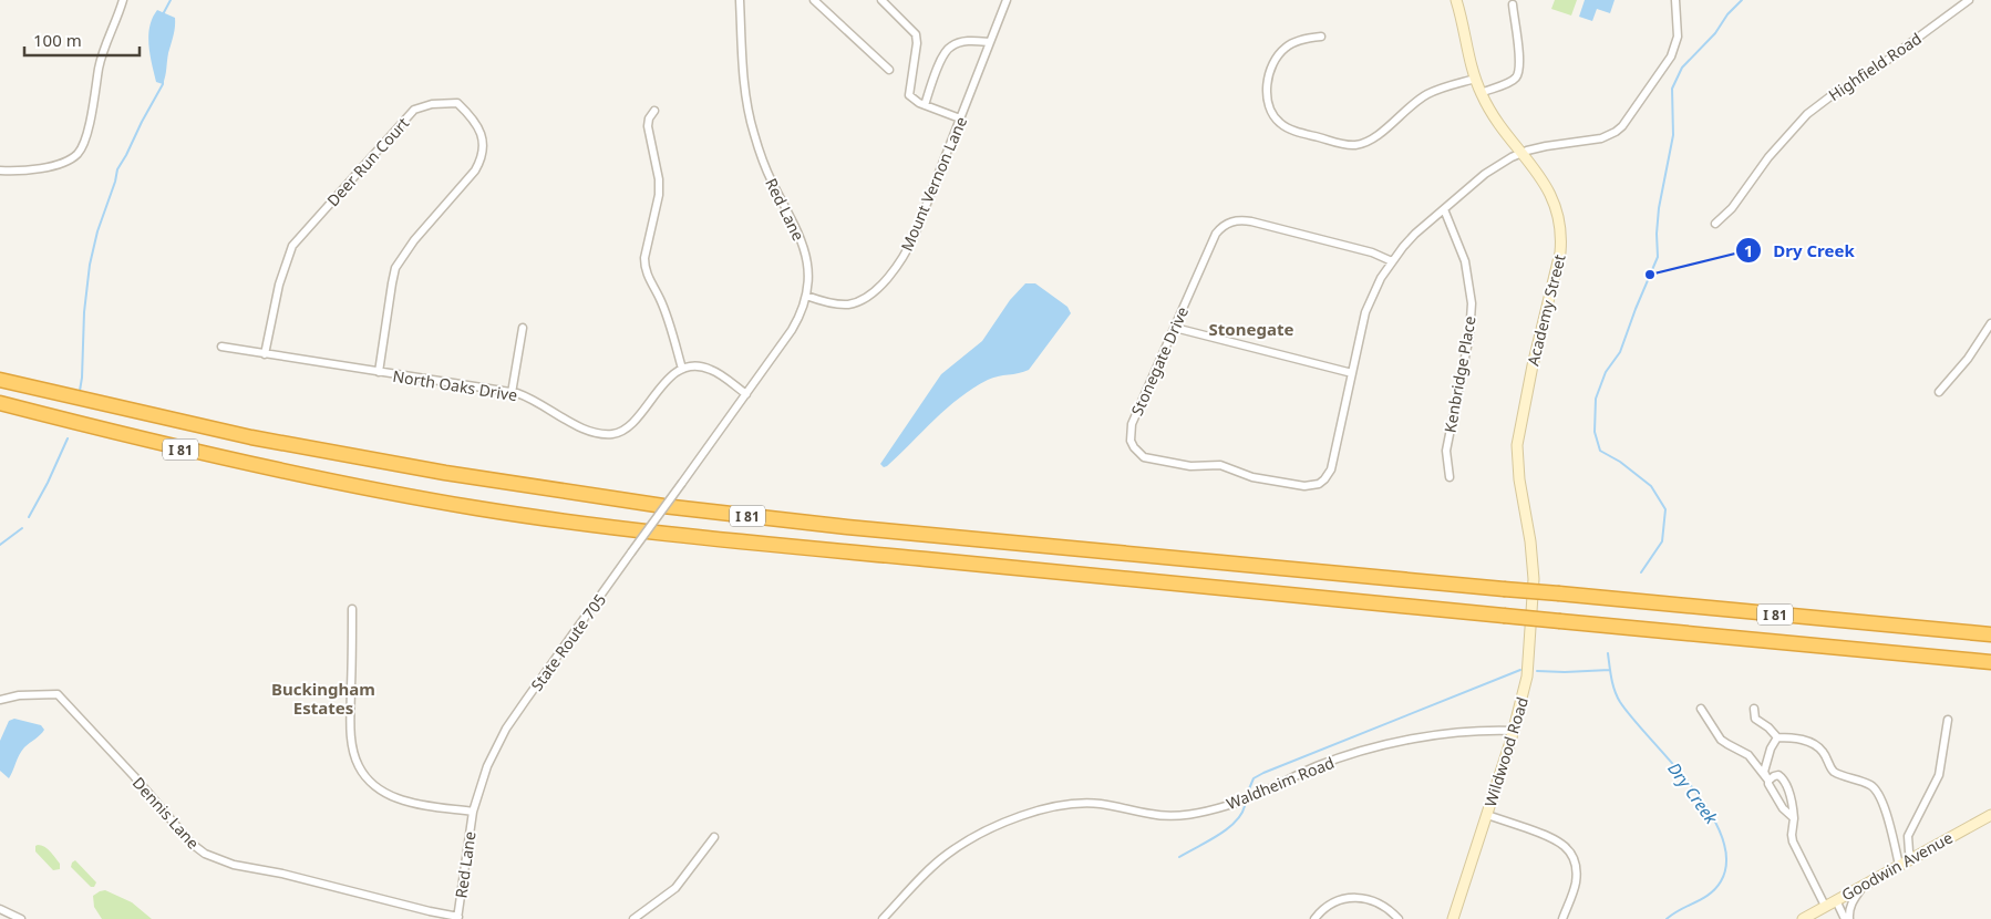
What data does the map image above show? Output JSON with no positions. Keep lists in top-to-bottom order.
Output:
{
  "streets": {
    "highway": ["I 81"],
    "street": [
      "Highfield Road",
      "Deer Run Court",
      "Mount Vernon Lane",
      "Red Lane",
      "Academy Street",
      "Stonegate Drive",
      "Kenbridge Place",
      "North Oaks Drive",
      "State Route 705",
      "Wildwood Road",
      "Waldheim Road",
      "Dennis Lane",
      "Goodwin Avenue"
    ]
  },
  "crossings": [
    ["Deer Run Court", "North Oaks Drive"],
    ["Mount Vernon Lane", "Red Lane"],
    ["Red Lane", "State Route 705"],
    ["Red Lane", "Dennis Lane"],
    ["Academy Street", "Stonegate Drive"],
    ["Academy Street", "Wildwood Road"],
    ["Stonegate Drive", "Kenbridge Place"],
    ["Wildwood Road", "Waldheim Road"]
  ],
  "districts": ["Stonegate", "Buckingham Estates"],
  "water": ["Dry Creek"],
  "places": ["Dry Creek"],
  "scale_bar": "100 m"
}
